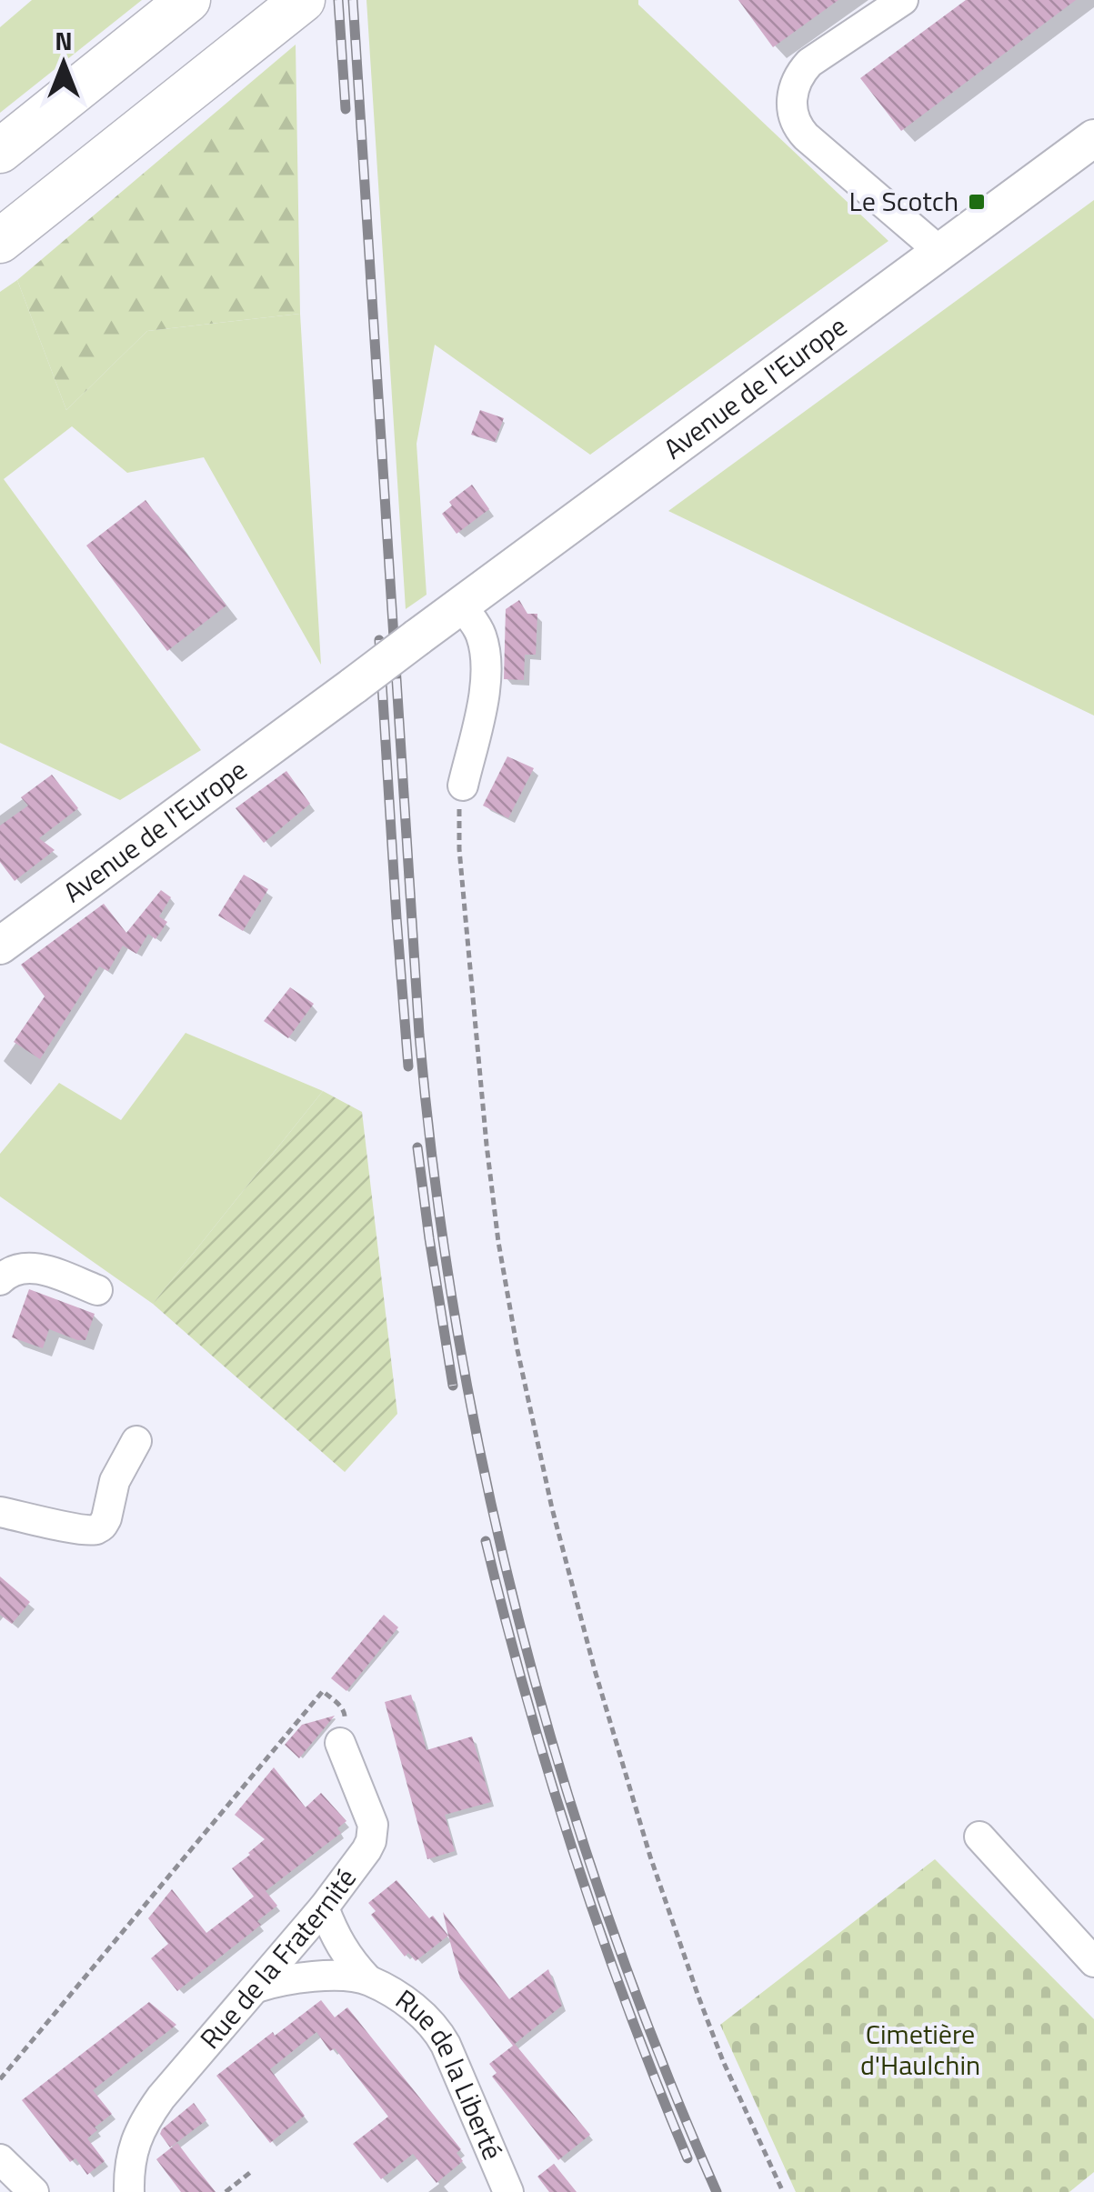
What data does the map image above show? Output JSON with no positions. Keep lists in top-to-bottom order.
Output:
{
  "streets": {
    "main road": ["Avenue de l'Europe"],
    "street": ["Rue de la Fraternité", "Rue de la Liberté"]
  },
  "crossings": [
    ["Rue de la Fraternité", "Rue de la Liberté"]
  ],
  "parks": ["Cimetière d'Haulchin"],
  "places": {
    "transit": ["Le Scotch"]
  },
  "north": "top"
}
